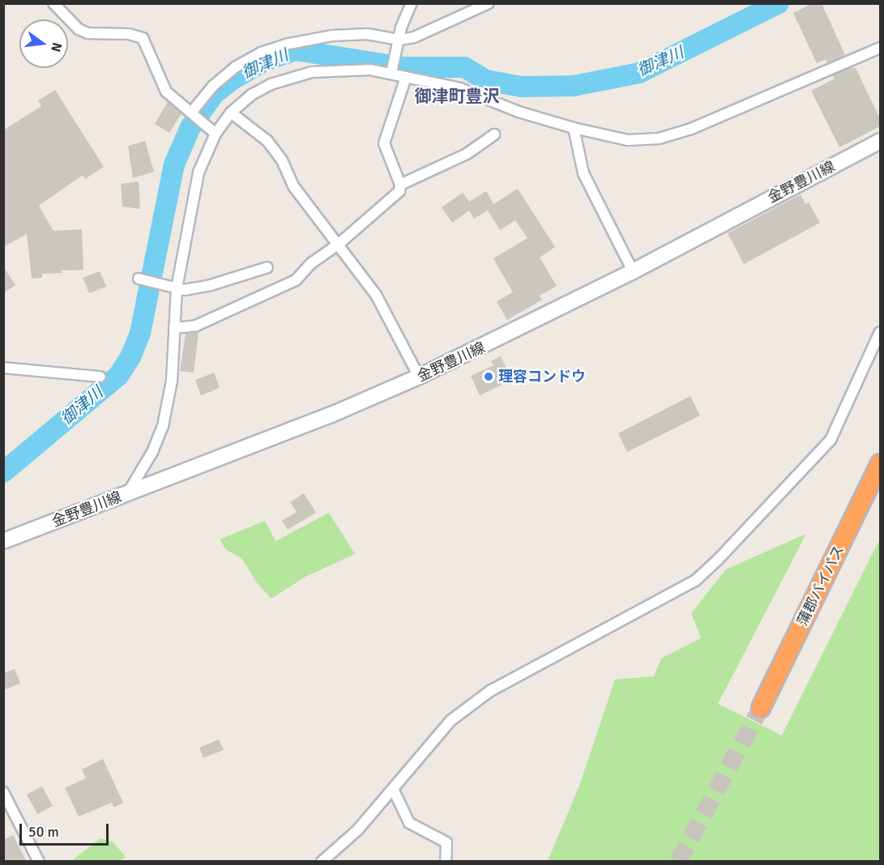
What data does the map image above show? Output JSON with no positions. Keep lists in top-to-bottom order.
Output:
{
  "streets": {
    "highway": ["蒲郡バイパス"],
    "main road": ["金野豊川線"]
  },
  "districts": ["御津町豊沢"],
  "water": ["御津川"],
  "places": ["理容コンドウ"],
  "scale_bar": "50 m",
  "north": "right"
}
